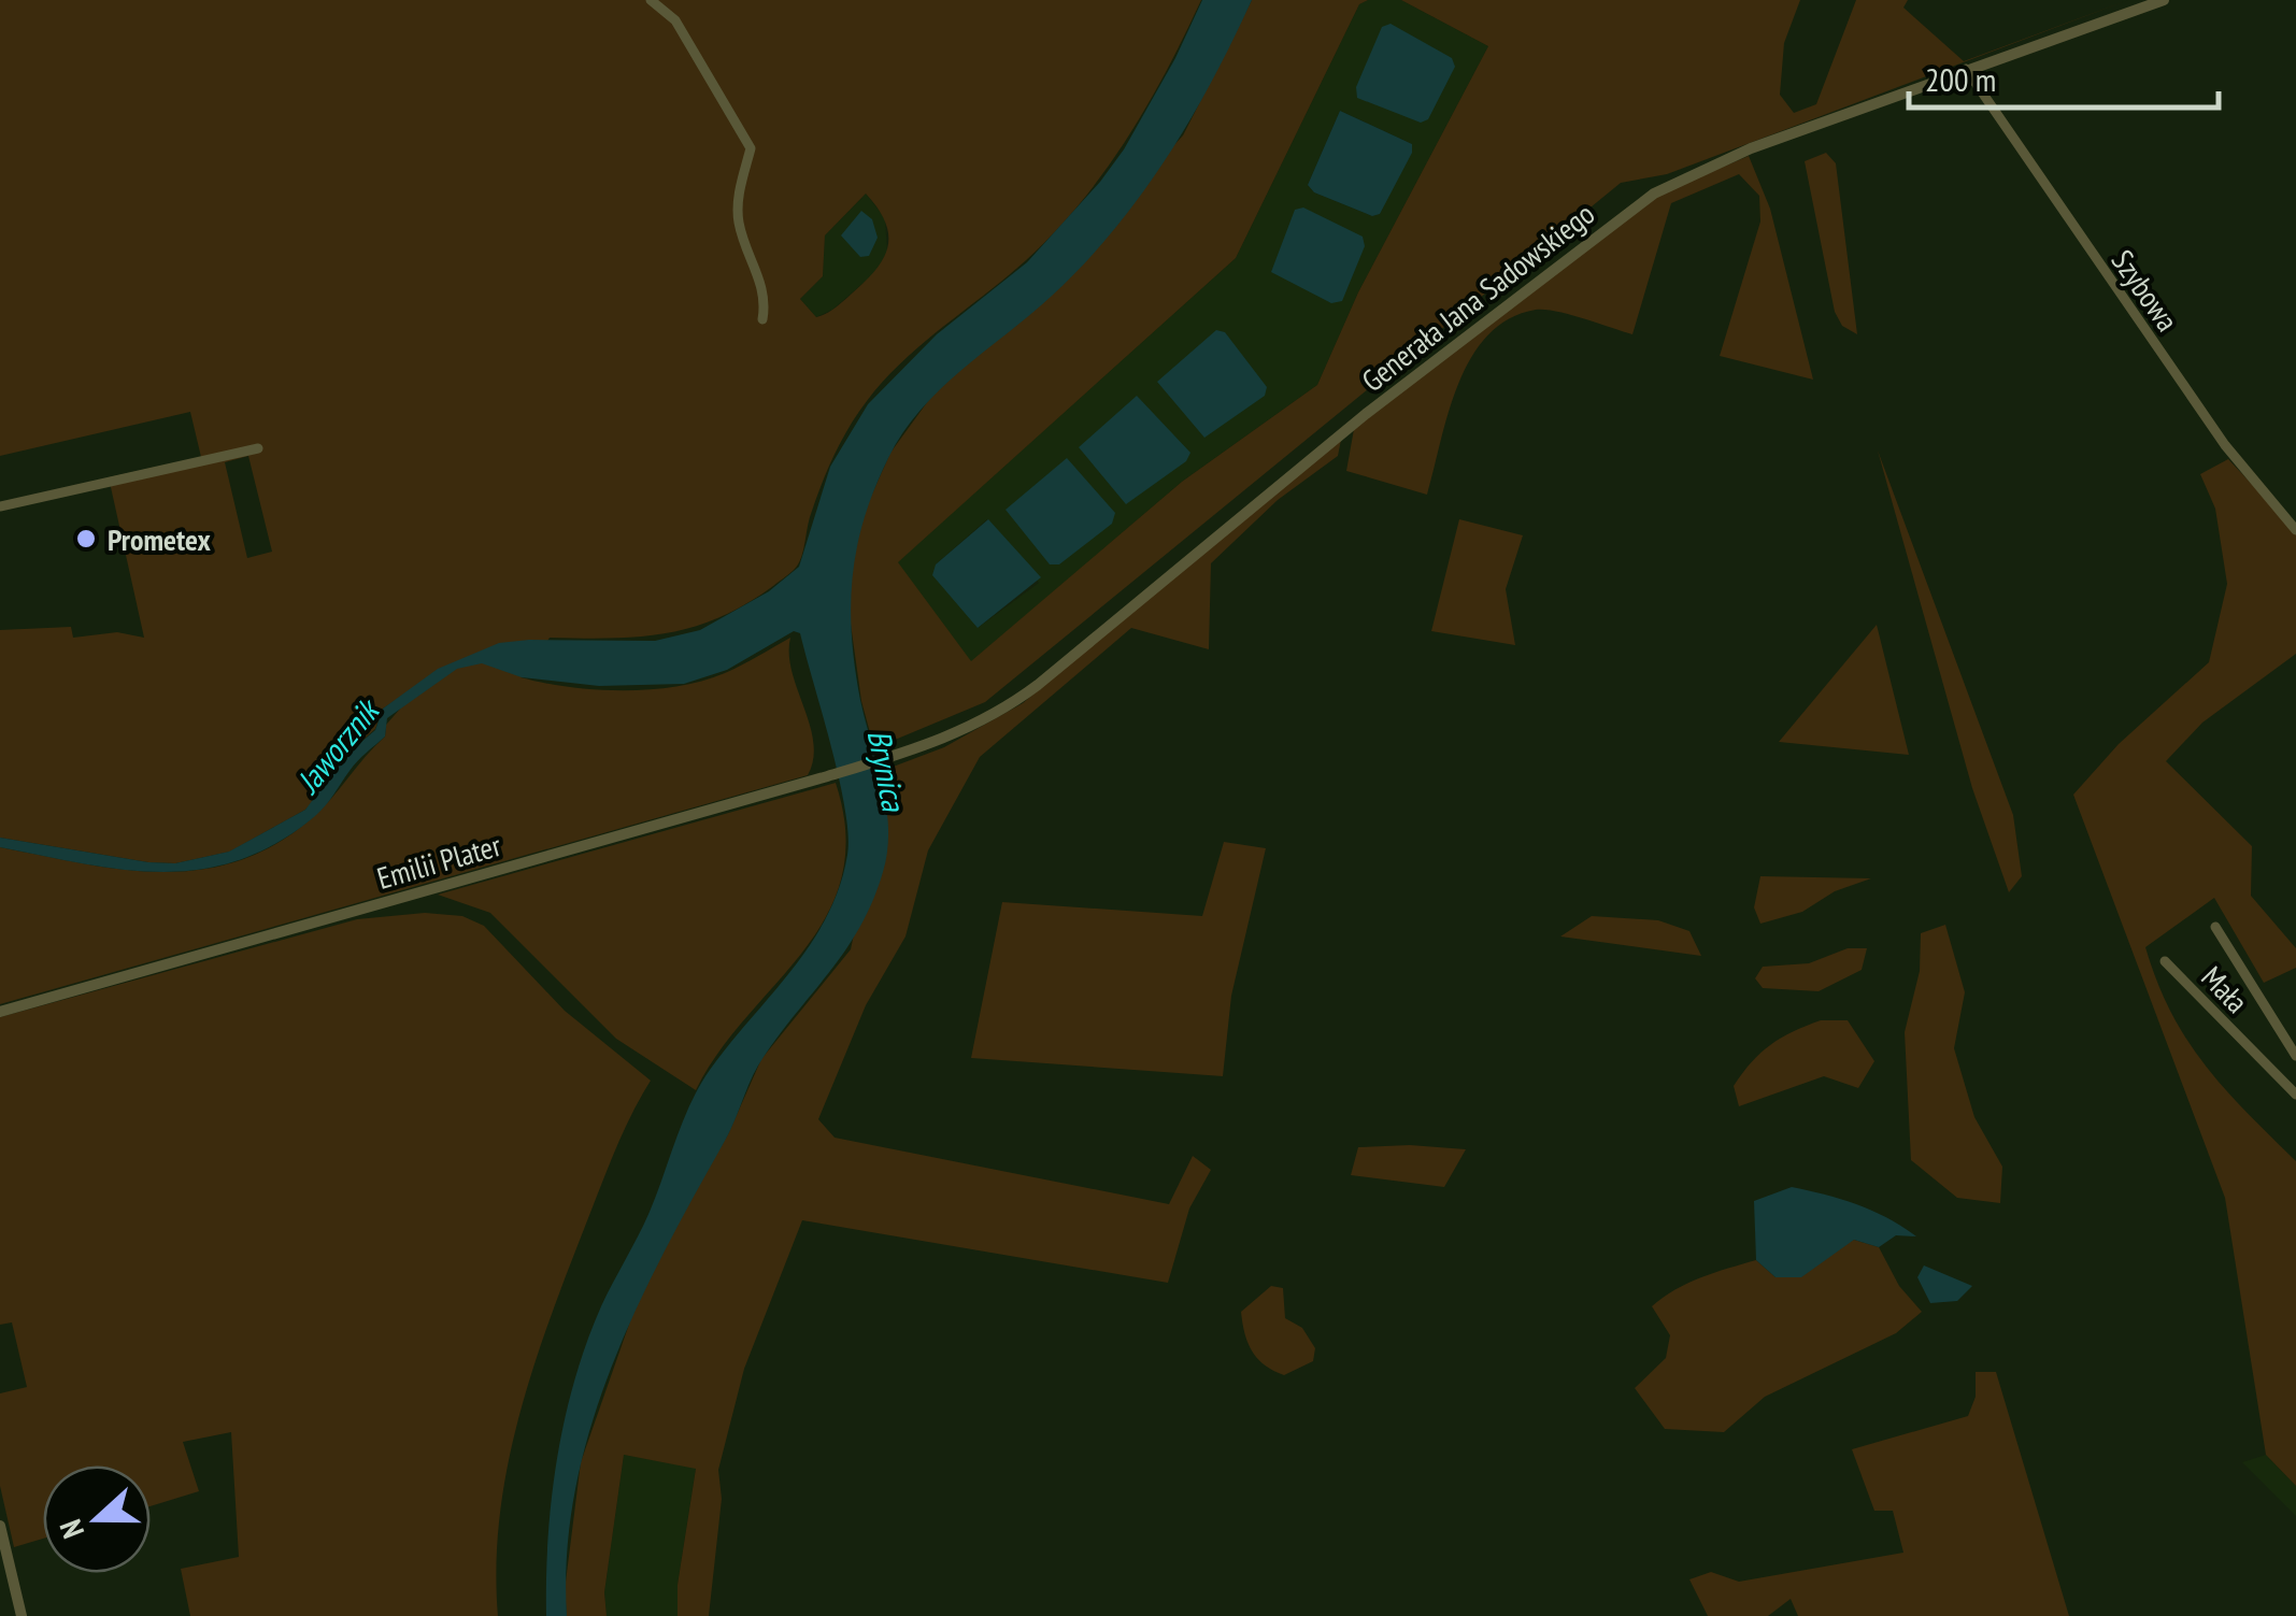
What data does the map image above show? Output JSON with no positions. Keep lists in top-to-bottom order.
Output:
{
  "streets": {
    "street": [
      "Szybowa",
      "Generała Jana Sadowskiego",
      "Emilii Plater",
      "Mała"
    ]
  },
  "crossings": [
    ["Szybowa", "Generała Jana Sadowskiego"],
    ["Generała Jana Sadowskiego", "Emilii Plater"]
  ],
  "water": ["Jaworznik", "Brynica"],
  "places": ["Prometex"],
  "scale_bar": "200 m",
  "north": "left"
}
